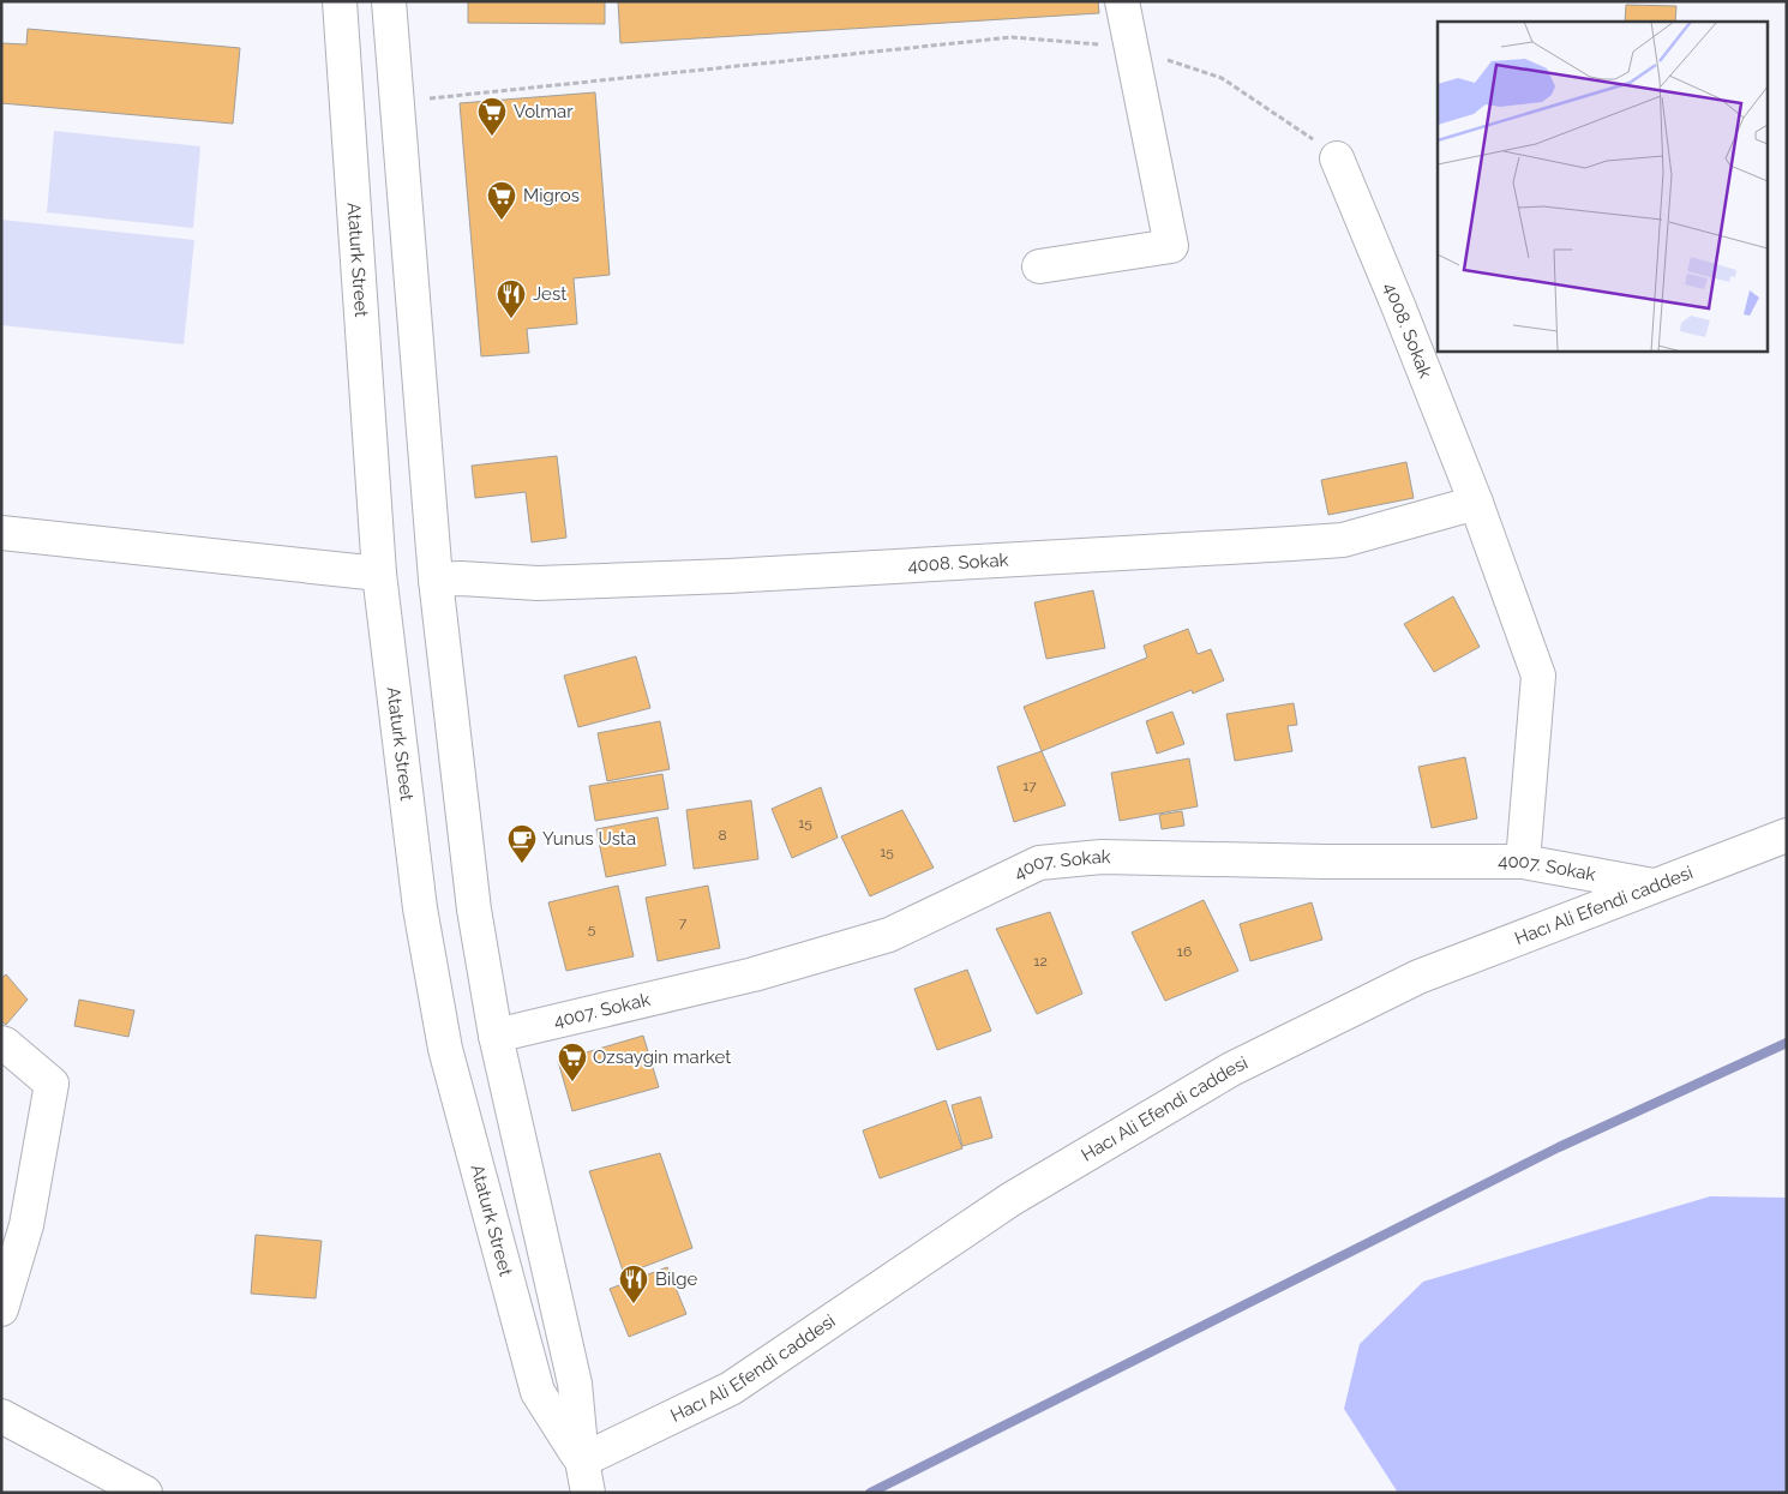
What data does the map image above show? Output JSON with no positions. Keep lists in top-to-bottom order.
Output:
{
  "streets": {
    "street": [
      "Ataturk Street",
      "4008. Sokak",
      "4007. Sokak",
      "Hacı Ali Efendi caddesi"
    ]
  },
  "crossings": [
    ["Ataturk Street", "4008. Sokak"],
    ["Ataturk Street", "4007. Sokak"],
    ["Ataturk Street", "Hacı Ali Efendi caddesi"],
    ["4008. Sokak", "4007. Sokak"],
    ["4007. Sokak", "Hacı Ali Efendi caddesi"]
  ],
  "places": {
    "supermarket": ["Volmar", "Migros", "Ozsaygin market"],
    "restaurant": ["Jest", "Bilge"],
    "cafe": ["Yunus Usta"]
  },
  "house_numbers": [
    "17",
    "15",
    "8",
    "15",
    "7",
    "5",
    "16",
    "12"
  ]
}
